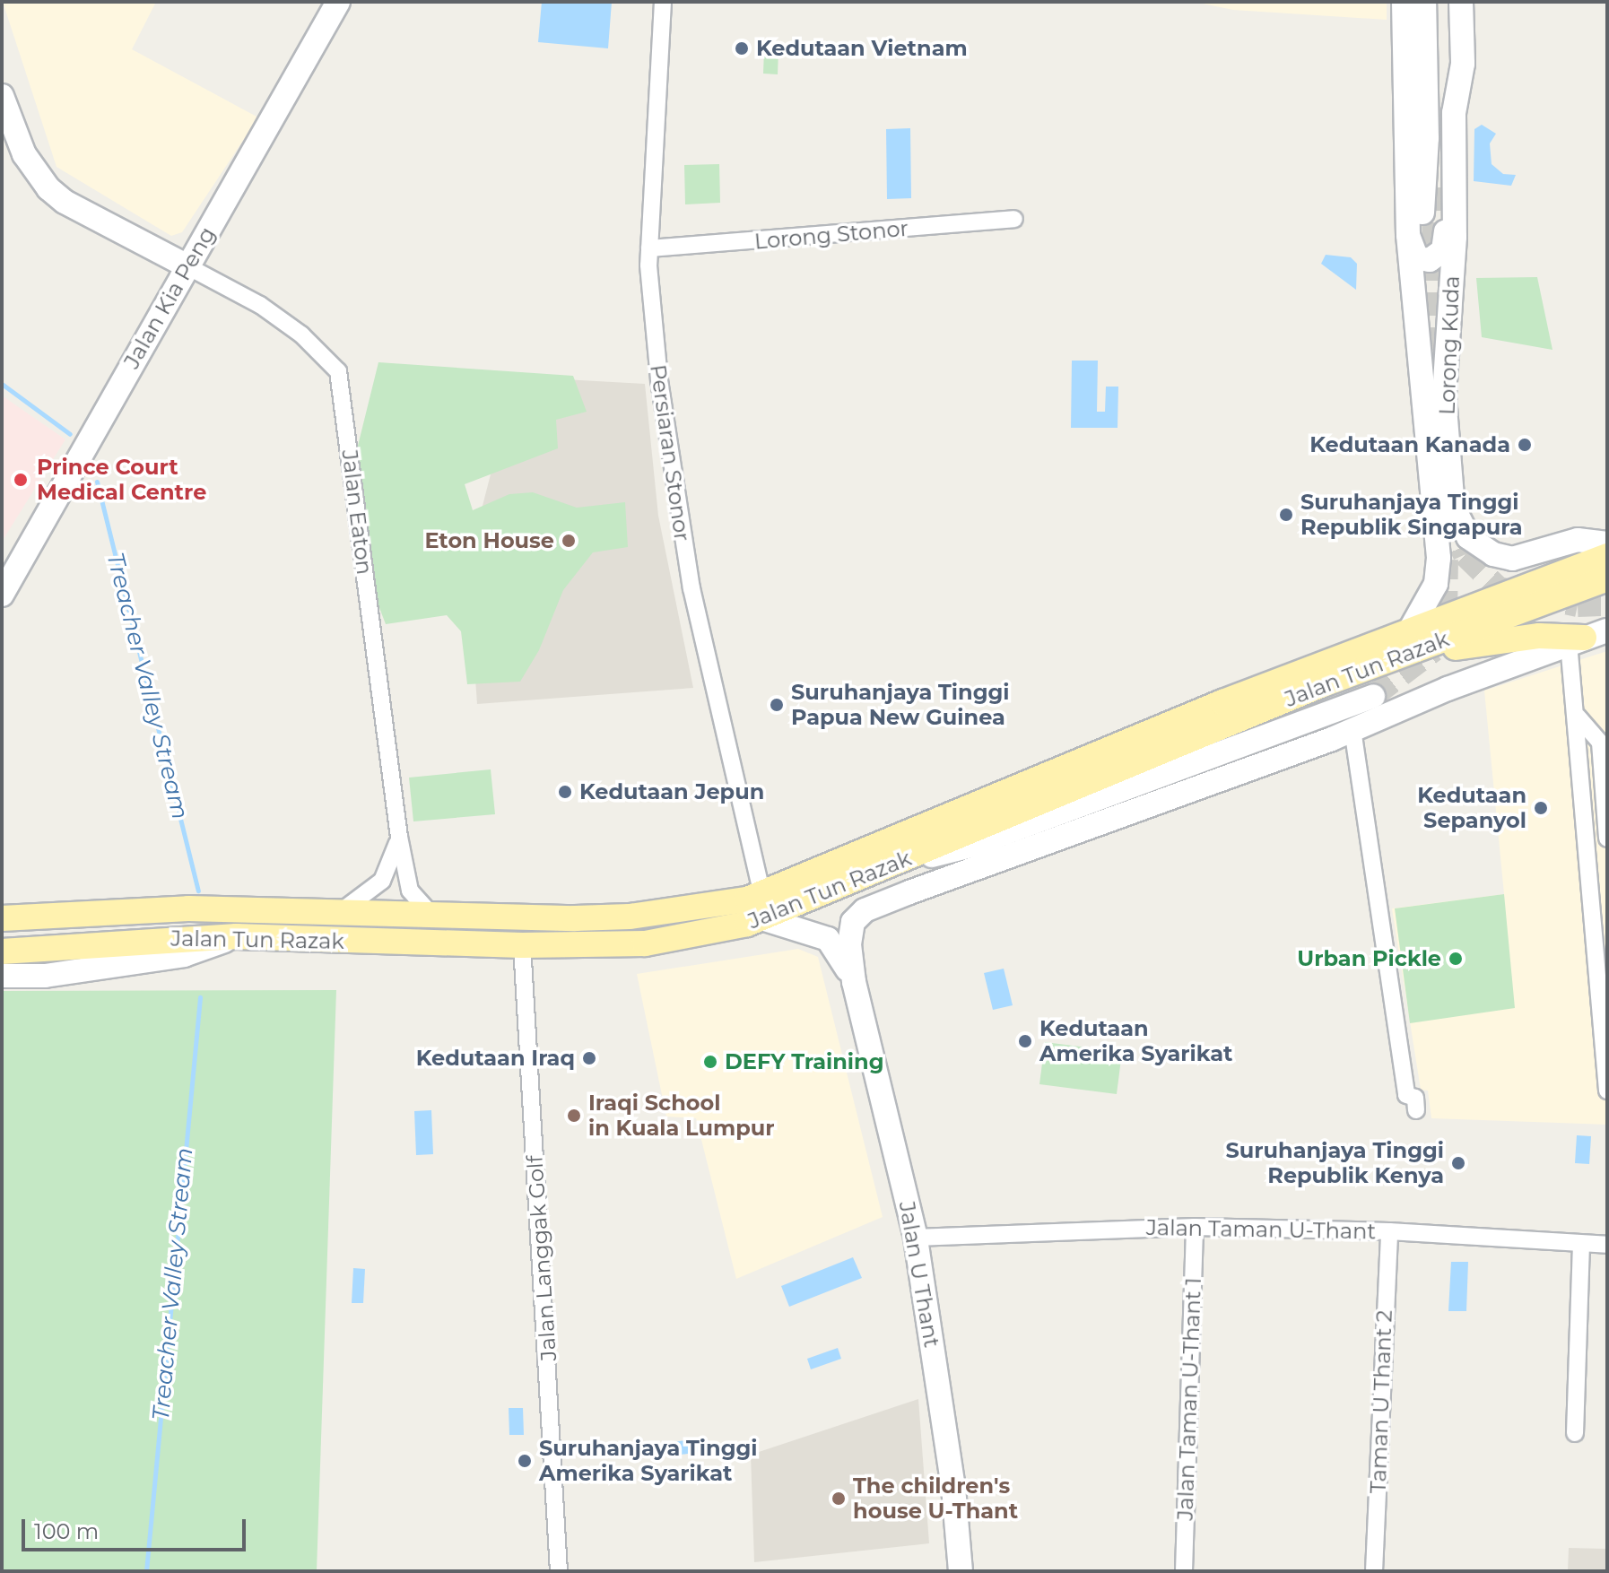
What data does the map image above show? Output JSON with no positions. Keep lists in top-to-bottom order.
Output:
{
  "streets": {
    "main road": ["Jalan Tun Razak"],
    "street": [
      "Lorong Stonor",
      "Jalan Kia Peng",
      "Lorong Kuda",
      "Persiaran Stonor",
      "Jalan Eaton",
      "Jalan Taman U-Thant",
      "Jalan Langgak Golf",
      "Jalan U Thant",
      "Jalan Taman U-Thant 1",
      "Taman U Thant 2"
    ]
  },
  "crossings": [
    ["Lorong Stonor", "Persiaran Stonor"],
    ["Jalan Kia Peng", "Jalan Eaton"],
    ["Lorong Kuda", "Jalan Tun Razak"],
    ["Persiaran Stonor", "Jalan Tun Razak"],
    ["Persiaran Stonor", "Jalan U Thant"],
    ["Jalan Eaton", "Jalan Tun Razak"],
    ["Jalan Tun Razak", "Jalan Langgak Golf"],
    ["Jalan Tun Razak", "Jalan U Thant"],
    ["Jalan Taman U-Thant", "Jalan U Thant"],
    ["Jalan Taman U-Thant", "Jalan Taman U-Thant 1"],
    ["Jalan Taman U-Thant", "Taman U Thant 2"]
  ],
  "water": ["Treacher Valley Stream"],
  "places": [
    "Kedutaan Vietnam",
    "Kedutaan Kanada",
    "Prince Court Medical Centre",
    "Suruhanjaya Tinggi Republik Singapura",
    "Eton House",
    "Suruhanjaya Tinggi Papua New Guinea",
    "Kedutaan Jepun",
    "Kedutaan Sepanyol",
    "Urban Pickle",
    "Kedutaan Amerika Syarikat",
    "Kedutaan Iraq",
    "DEFY Training",
    "Iraqi School in Kuala Lumpur",
    "Suruhanjaya Tinggi Republik Kenya",
    "Suruhanjaya Tinggi Amerika Syarikat",
    "The children's house U-Thant"
  ],
  "scale_bar": "100 m"
}
